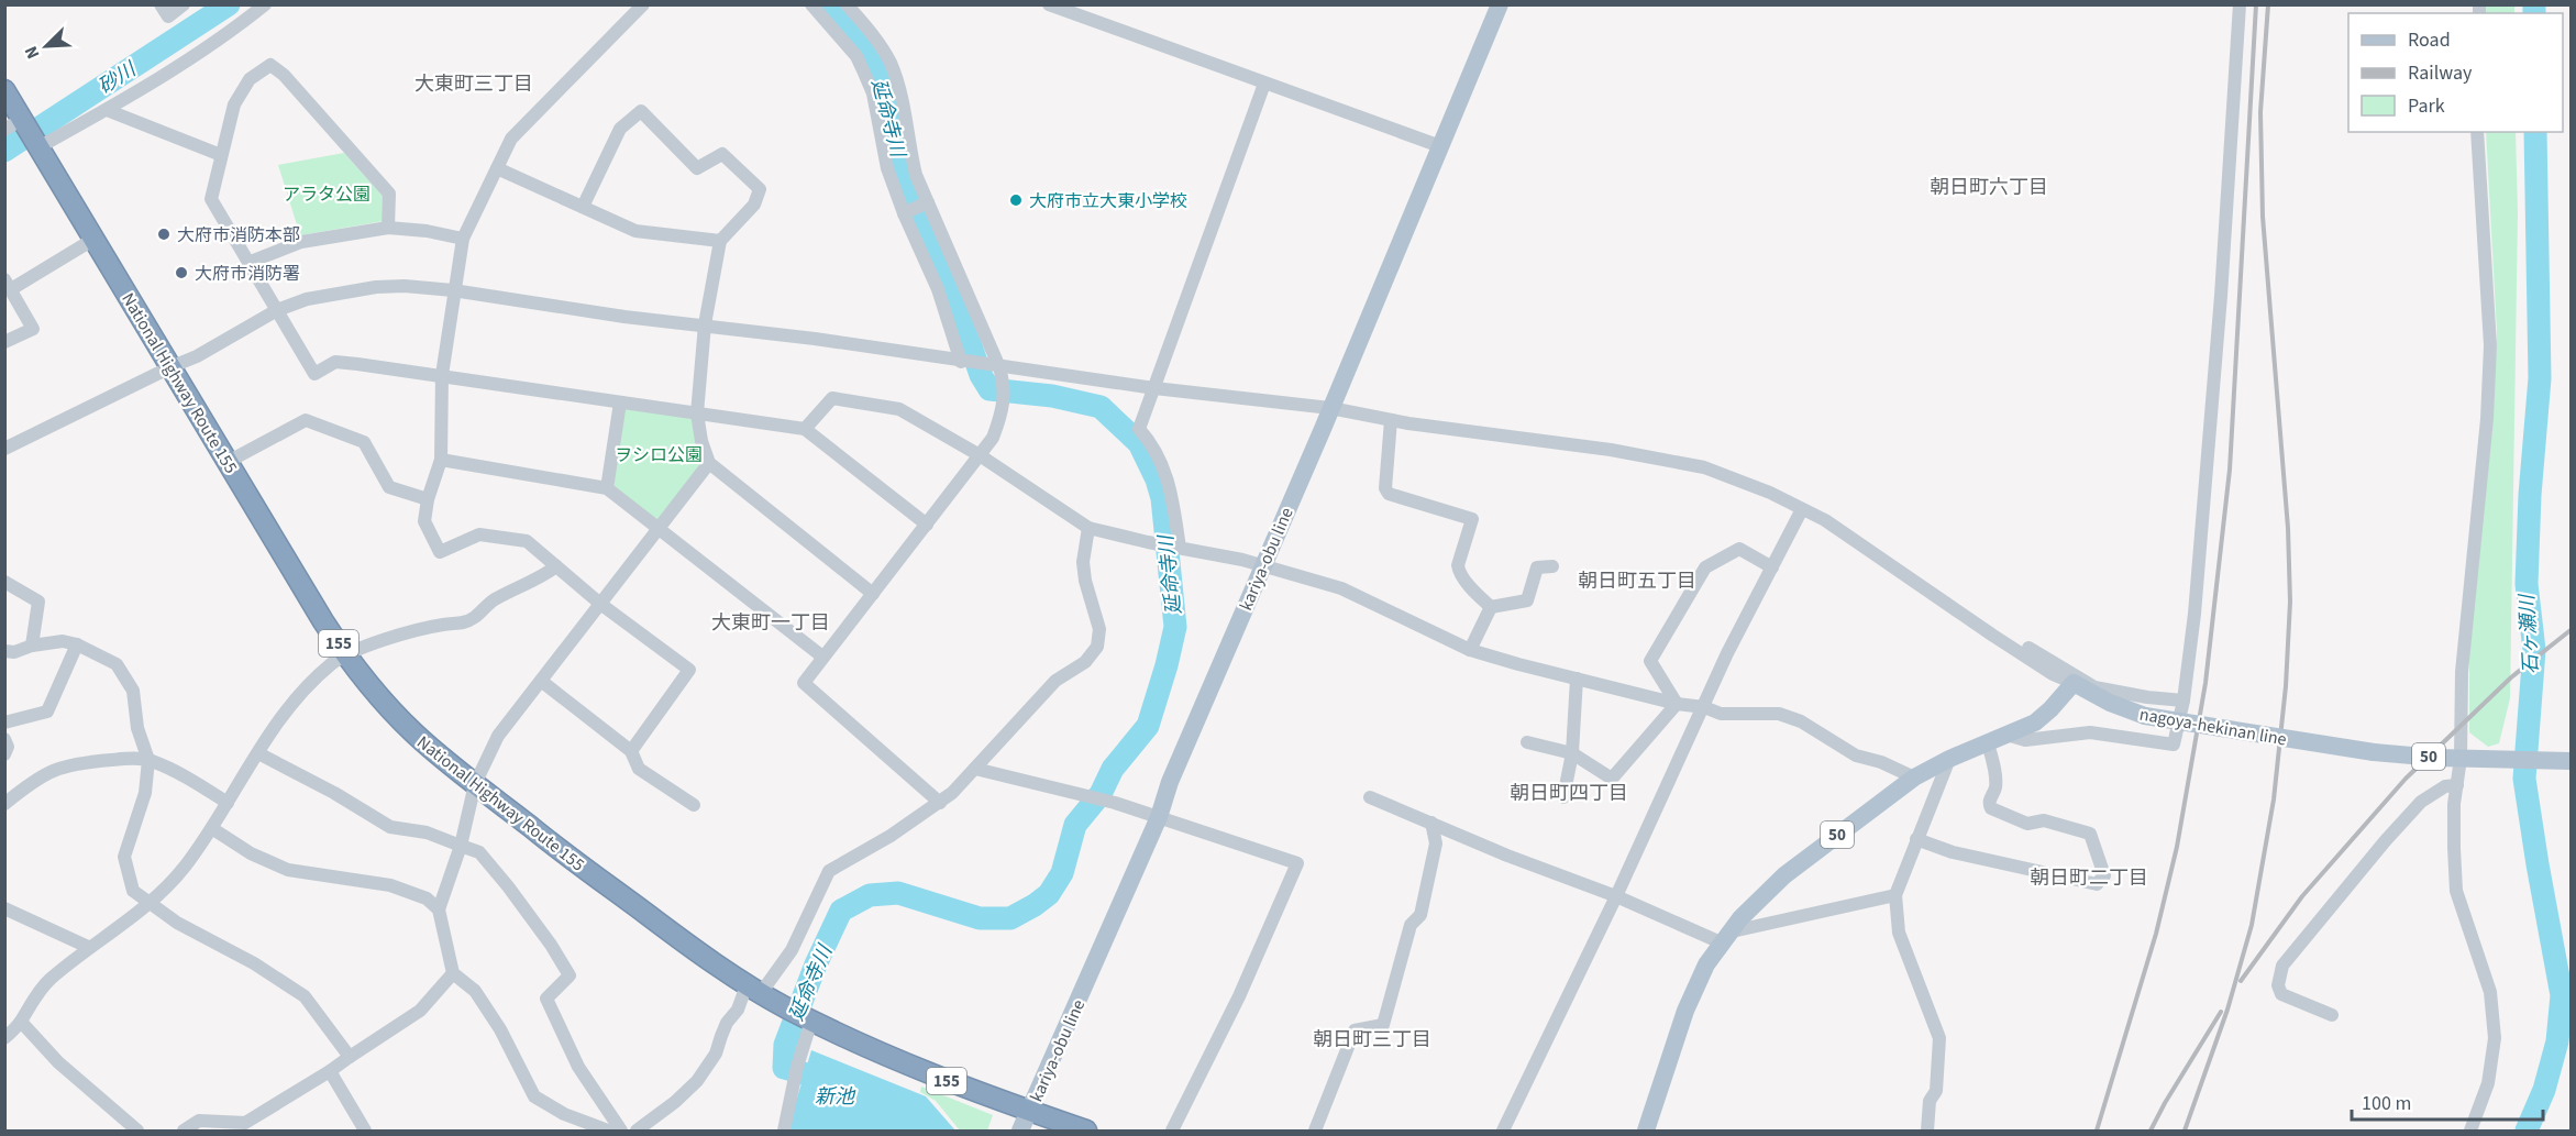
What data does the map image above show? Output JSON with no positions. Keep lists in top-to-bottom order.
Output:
{
  "streets": {
    "highway": ["National Highway Route 155", "155"],
    "main road": ["kariya-obu line", "nagoya-hekinan line", "50"]
  },
  "crossings": [
    ["National Highway Route 155", "kariya-obu line"],
    ["nagoya-hekinan line", "50"]
  ],
  "districts": [
    "大東町三丁目",
    "朝日町六丁目",
    "朝日町五丁目",
    "大東町一丁目",
    "朝日町四丁目",
    "朝日町二丁目",
    "朝日町三丁目"
  ],
  "water": [
    "砂川",
    "延命寺川",
    "石ヶ瀬川",
    "新池"
  ],
  "parks": ["アラタ公園", "ヲシロ公園"],
  "places": ["大府市立大東小学校", "大府市消防本部", "大府市消防署"],
  "legend": ["Road", "Railway", "Park"],
  "scale_bar": "100 m",
  "north": "bottom left"
}
